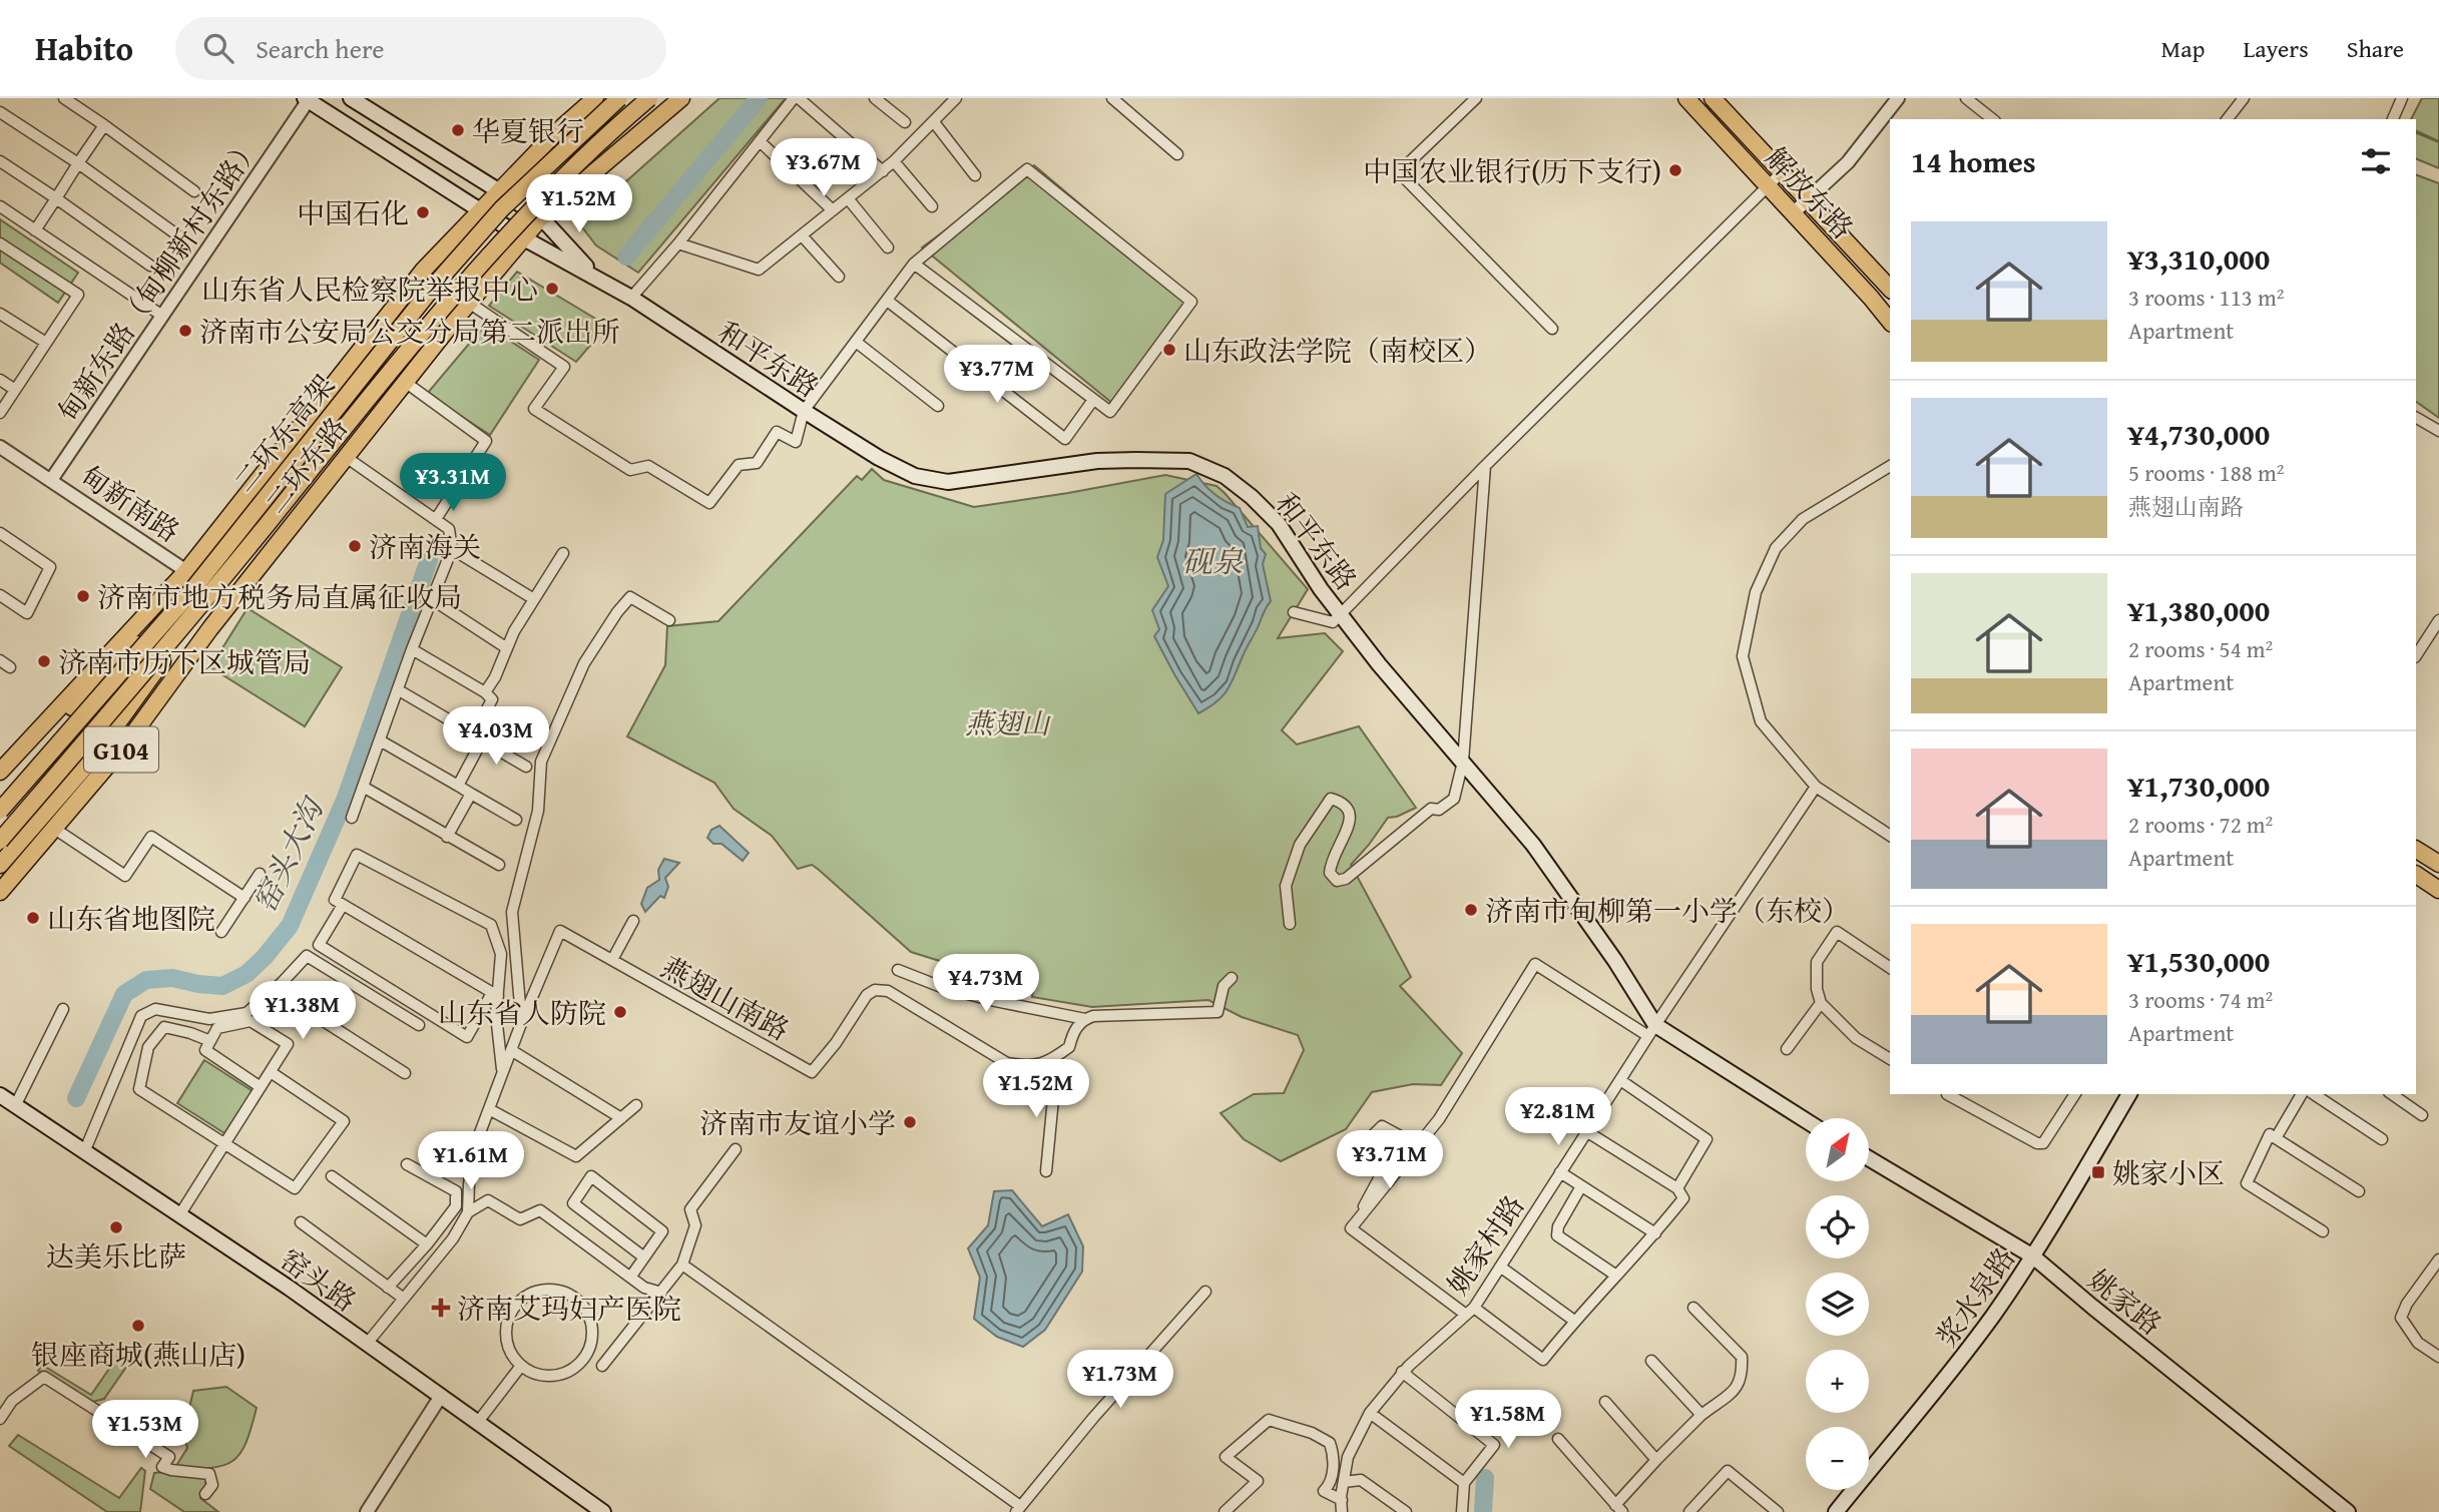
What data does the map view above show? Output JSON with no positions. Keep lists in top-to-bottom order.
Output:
{
  "streets": {
    "main road": [
      "解放东路",
      "和平东路",
      "二环东高架",
      "二环东路",
      "G104",
      "窑头路",
      "浆水泉路",
      "姚家路"
    ],
    "street": [
      "甸新东路（甸柳新村东路）",
      "甸新南路",
      "燕翅山南路",
      "姚家村路"
    ]
  },
  "crossings": [
    ["甸新东路（甸柳新村东路）", "和平东路"],
    ["甸新东路（甸柳新村东路）", "甸新南路"],
    ["和平东路", "二环东路"],
    ["和平东路", "姚家村路"],
    ["二环东路", "甸新南路"],
    ["燕翅山南路", "窑头路"],
    ["浆水泉路", "姚家路"]
  ],
  "water": ["砚泉", "窑头大沟"],
  "parks": ["燕翅山"],
  "places": {
    "other": [
      "华夏银行",
      "中国农业银行(历下支行)",
      "中国石化",
      "山东省人民检察院举报中心",
      "济南市公安局公交分局第二派出所",
      "山东政法学院（南校区）",
      "济南海关",
      "济南市地方税务局直属征收局",
      "济南市历下区城管局",
      "济南市甸柳第一小学（东校）",
      "山东省地图院",
      "山东省人防院",
      "济南市友谊小学",
      "达美乐比萨",
      "银座商城(燕山店)"
    ],
    "transit": ["姚家小区"],
    "health": ["济南艾玛妇产医院"]
  },
  "north": "top right",
  "page": {
    "header": "Habito",
    "search": "Search here",
    "nav": ["Map", "Layers", "Share"],
    "heading": "14 homes",
    "price": [
      "¥3.67M",
      "¥1.52M",
      "¥3.77M",
      "¥3.31M",
      "¥4.03M",
      "¥4.73M",
      "¥1.38M",
      "¥1.52M",
      "¥2.81M",
      "¥3.71M",
      "¥1.61M",
      "¥1.73M",
      "¥1.58M",
      "¥1.53M"
    ],
    "list": [
      {
        "name": "¥3,310,000",
        "note": "3 rooms · 113 m² · Apartment"
      },
      {
        "name": "¥4,730,000",
        "note": "5 rooms · 188 m² · 燕翅山南路"
      },
      {
        "name": "¥1,380,000",
        "note": "2 rooms · 54 m² · Apartment"
      },
      {
        "name": "¥1,730,000",
        "note": "2 rooms · 72 m² · Apartment"
      },
      {
        "name": "¥1,530,000",
        "note": "3 rooms · 74 m² · Apartment"
      }
    ],
    "map_buttons": ["+", "−"]
  }
}
